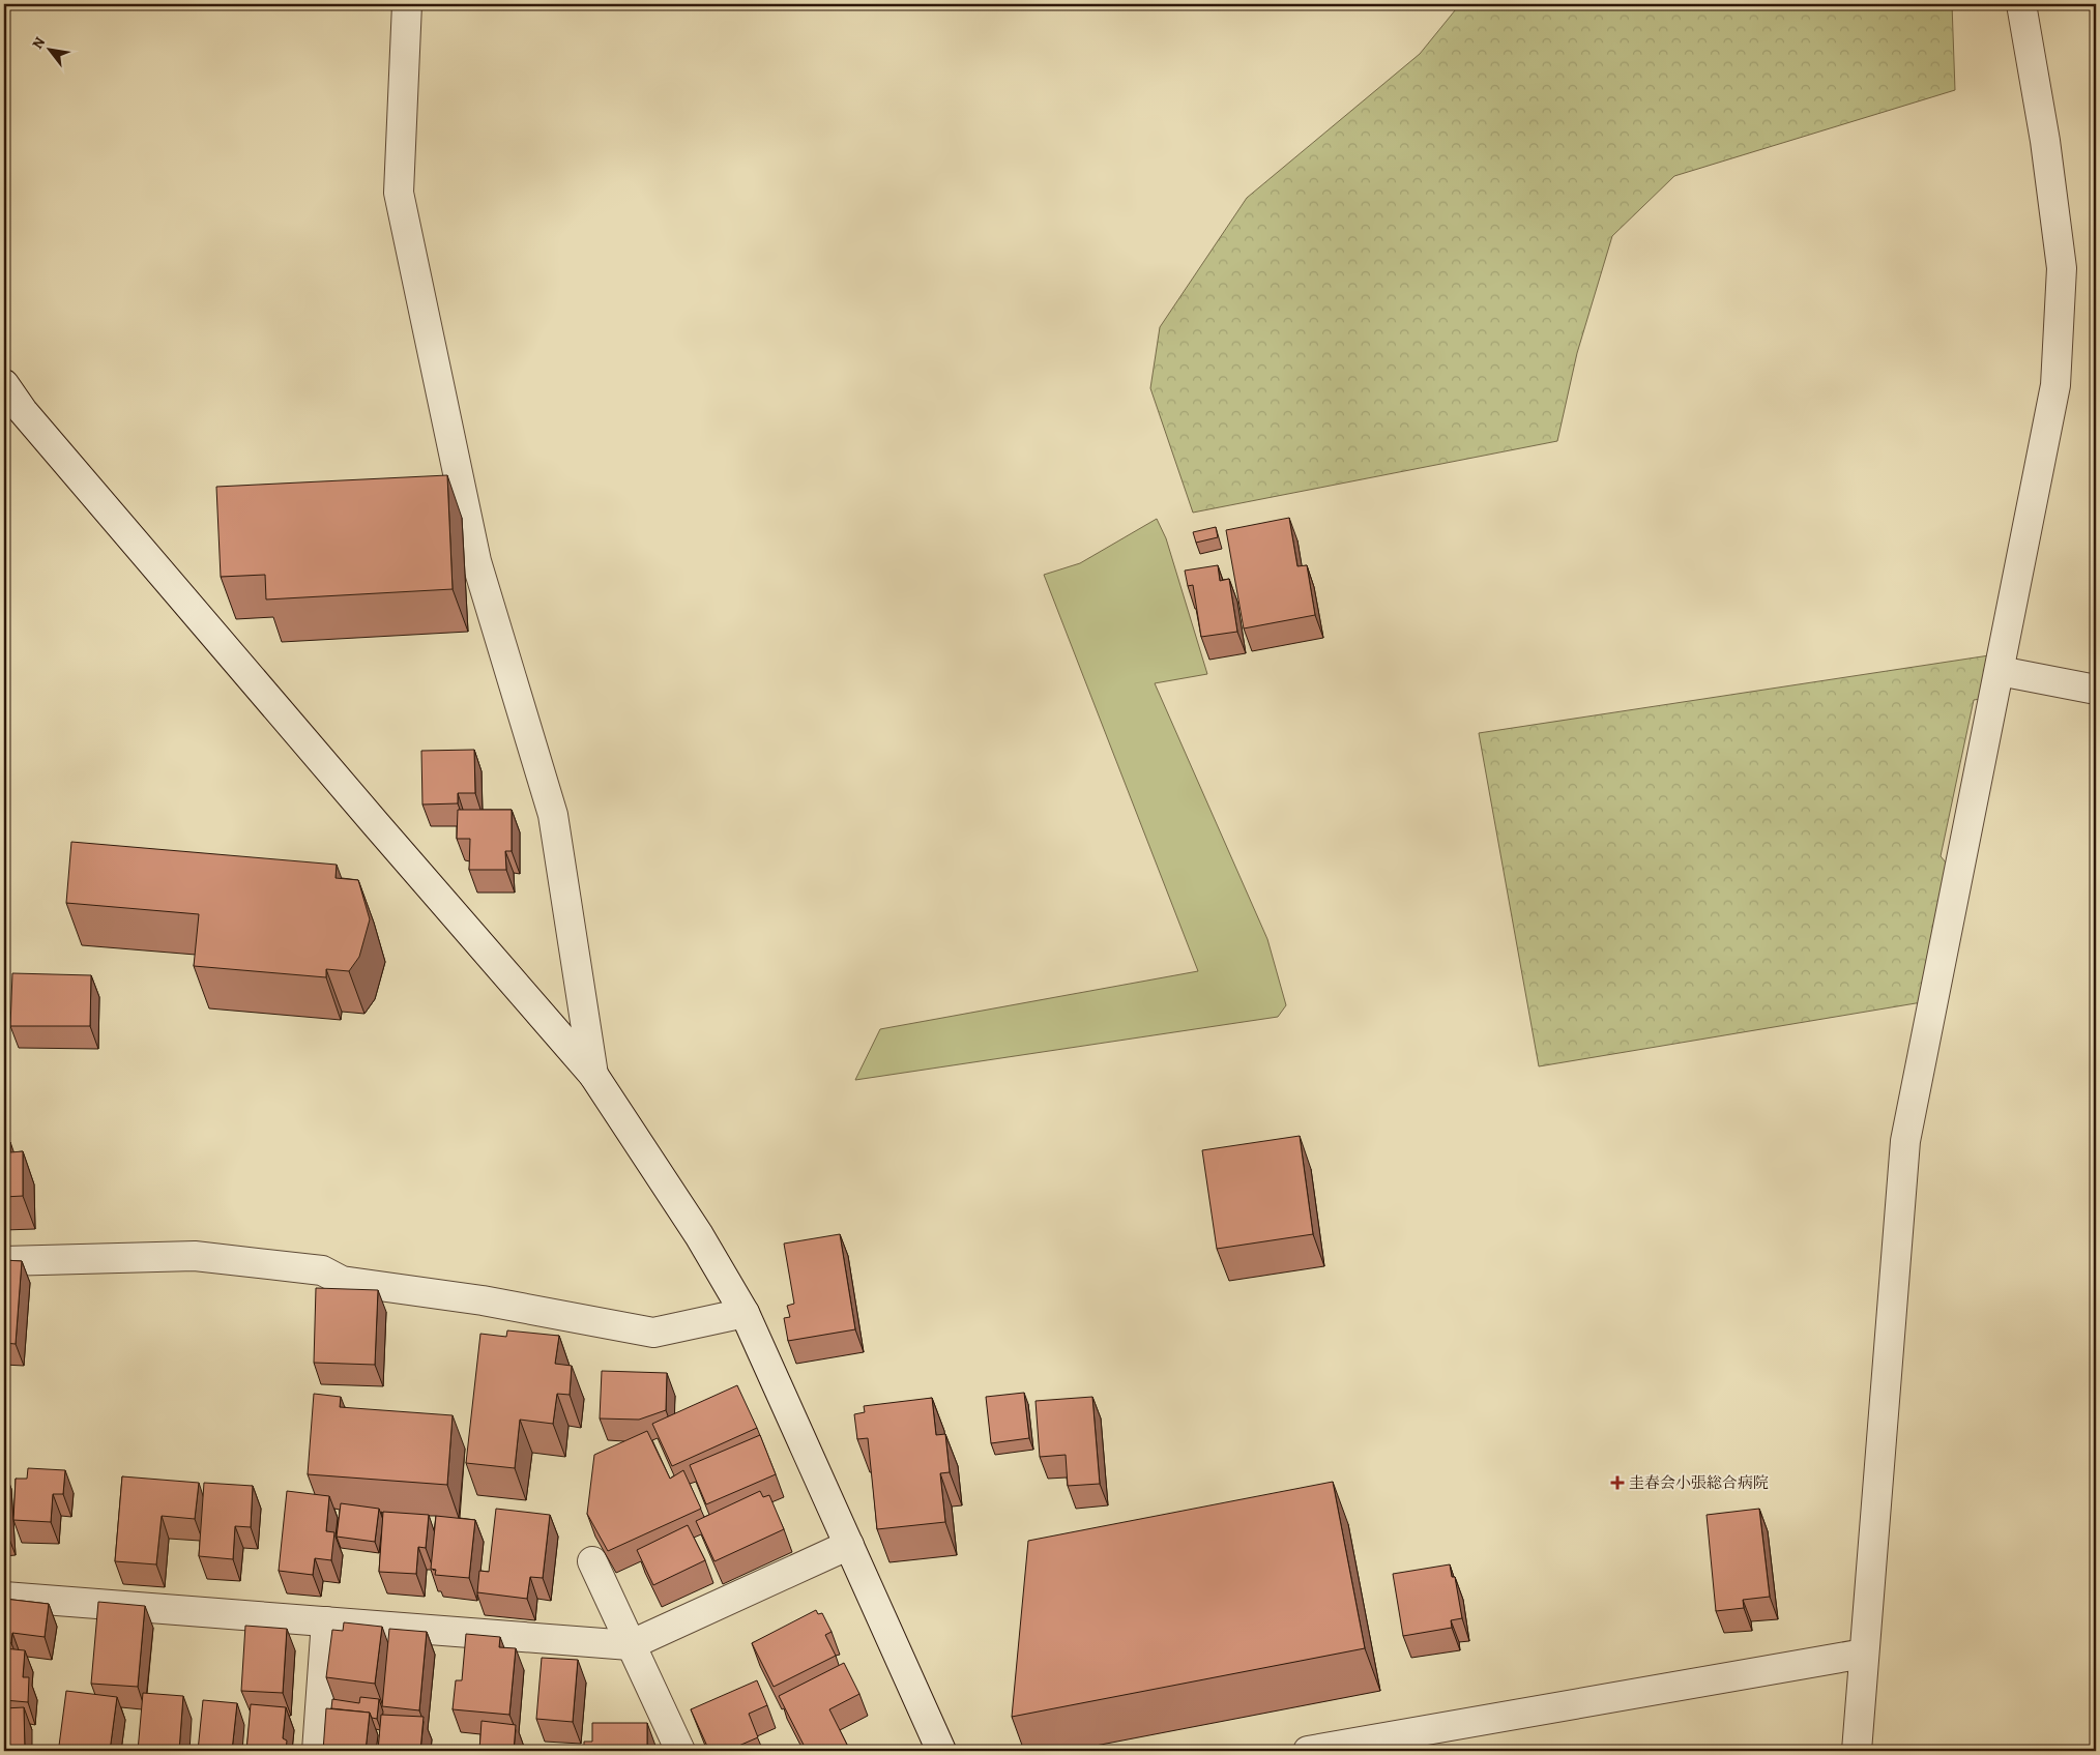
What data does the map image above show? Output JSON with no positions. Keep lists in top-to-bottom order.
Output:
{
  "places": {
    "health": ["圭春会小張総合病院"]
  },
  "north": "top left"
}
